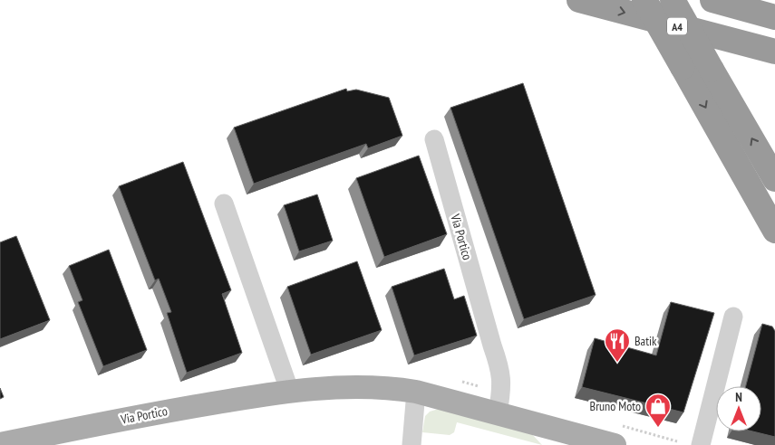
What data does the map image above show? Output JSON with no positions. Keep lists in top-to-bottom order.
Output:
{
  "streets": {
    "highway": ["A4"],
    "main road": ["Via Portico"]
  },
  "places": {
    "restaurant": ["Batik"],
    "shop": ["Bruno Moto"]
  },
  "north": "top"
}
